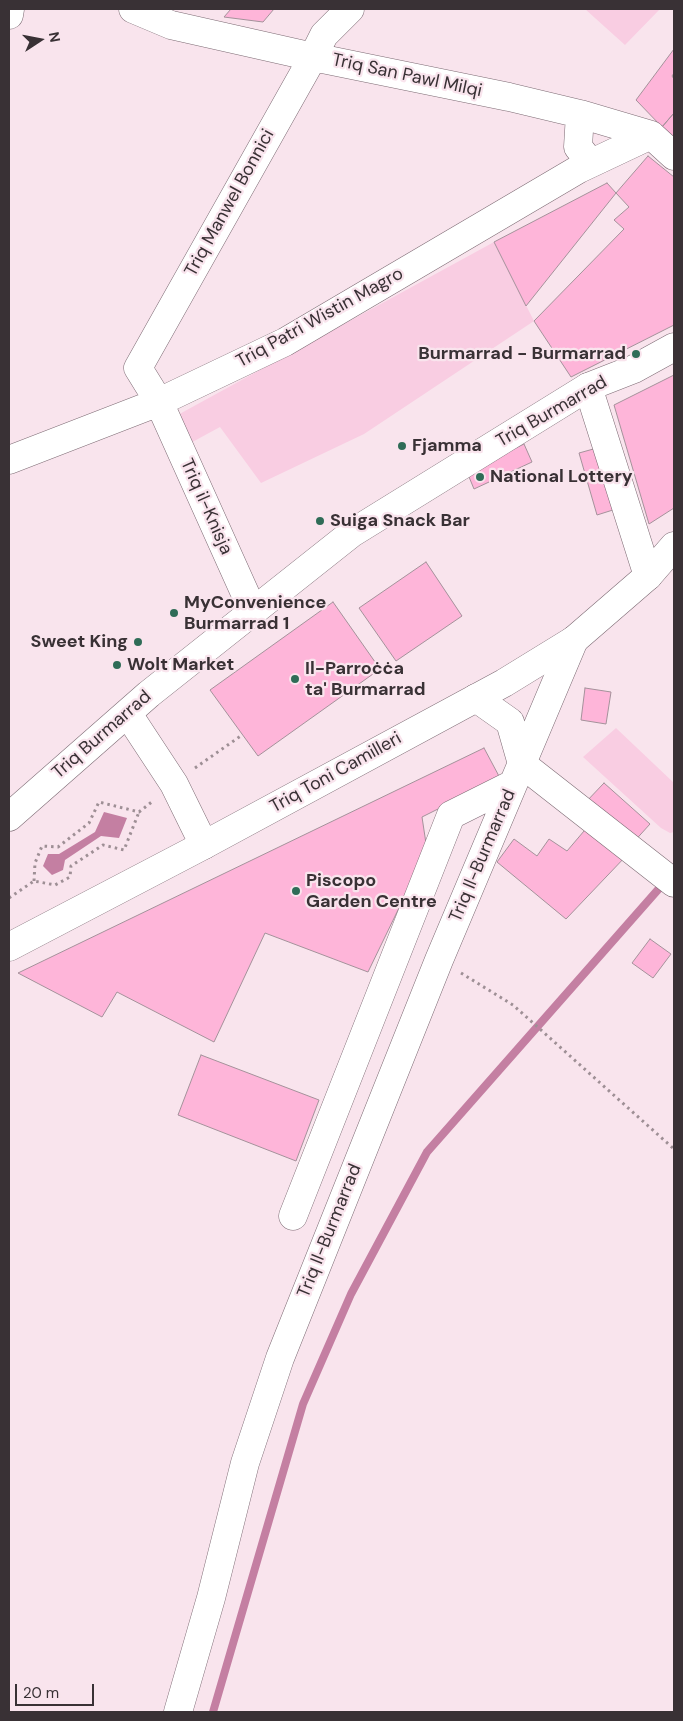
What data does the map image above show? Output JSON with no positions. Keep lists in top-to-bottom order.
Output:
{
  "streets": {
    "street": [
      "Triq San Pawl Milqi",
      "Triq Manwel Bonnici",
      "Triq Patri Wistin Magro",
      "Triq Burmarrad",
      "Triq il-Knisja",
      "Triq Toni Camilleri",
      "Triq Il-Burmarrad"
    ]
  },
  "crossings": [
    ["Triq San Pawl Milqi", "Triq Manwel Bonnici"],
    ["Triq San Pawl Milqi", "Triq Patri Wistin Magro"],
    ["Triq Manwel Bonnici", "Triq Patri Wistin Magro"],
    ["Triq Manwel Bonnici", "Triq il-Knisja"],
    ["Triq Patri Wistin Magro", "Triq il-Knisja"],
    ["Triq Burmarrad", "Triq il-Knisja"],
    ["Triq Toni Camilleri", "Triq Il-Burmarrad"]
  ],
  "places": [
    "Burmarrad - Burmarrad",
    "Fjamma",
    "National Lottery",
    "Suiga Snack Bar",
    "MyConvenience Burmarrad 1",
    "Sweet King",
    "Wolt Market",
    "Il-Parroċċa ta' Burmarrad",
    "Piscopo Garden Centre"
  ],
  "scale_bar": "20 m",
  "north": "right"
}
